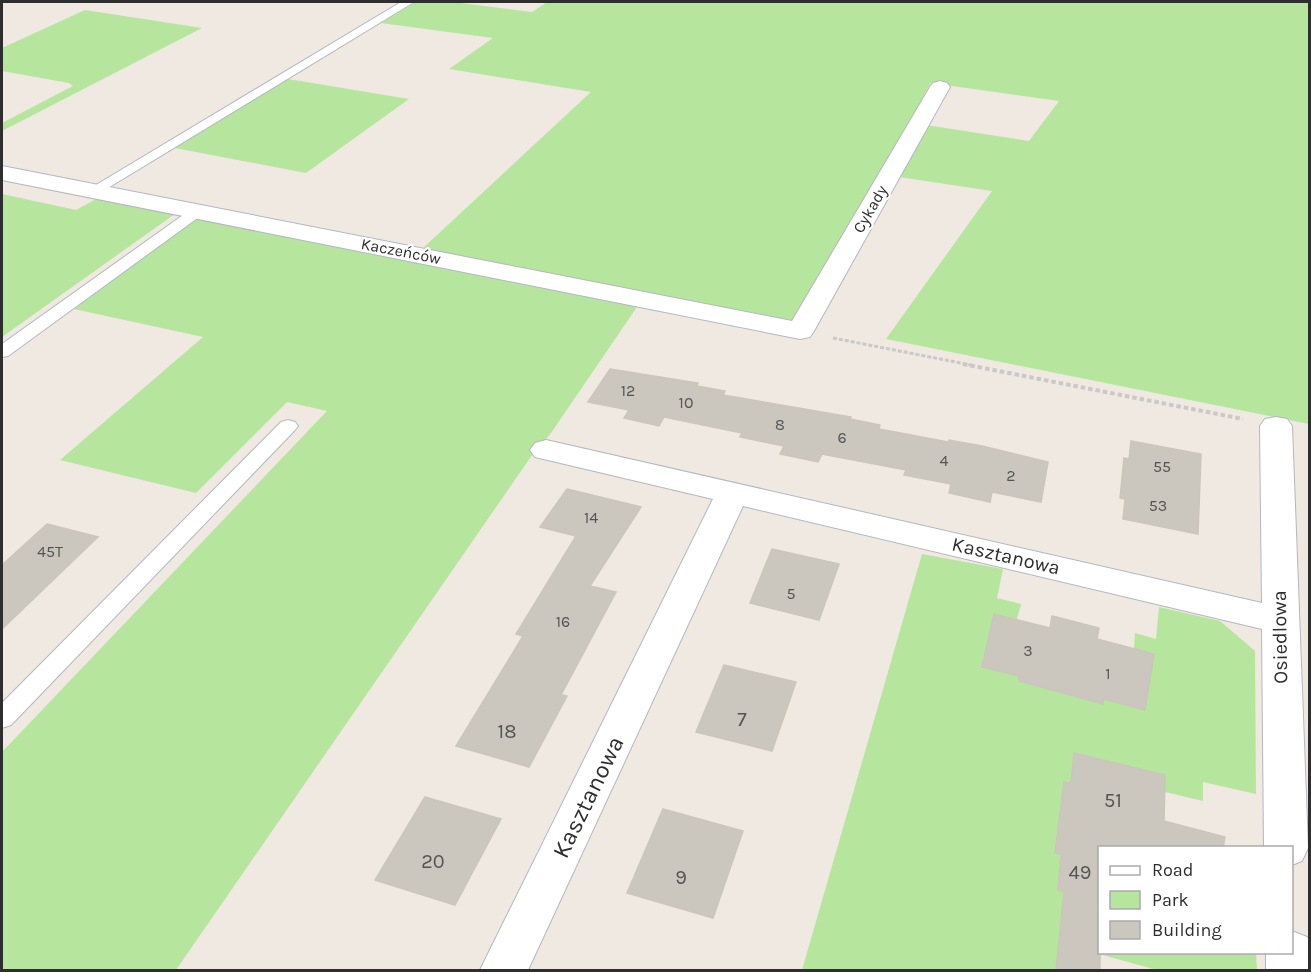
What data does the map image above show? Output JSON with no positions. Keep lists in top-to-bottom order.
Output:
{
  "streets": {
    "street": [
      "Cykady",
      "Kaczeńców",
      "Kasztanowa",
      "Osiedlowa"
    ]
  },
  "crossings": [
    ["Cykady", "Kaczeńców"],
    ["Kasztanowa", "Osiedlowa"]
  ],
  "house_numbers": [
    "12",
    "10",
    "8",
    "6",
    "4",
    "55",
    "2",
    "53",
    "14",
    "45T",
    "5",
    "16",
    "3",
    "1",
    "7",
    "18",
    "51",
    "20",
    "49",
    "9"
  ],
  "legend": ["Road", "Park", "Building"]
}
